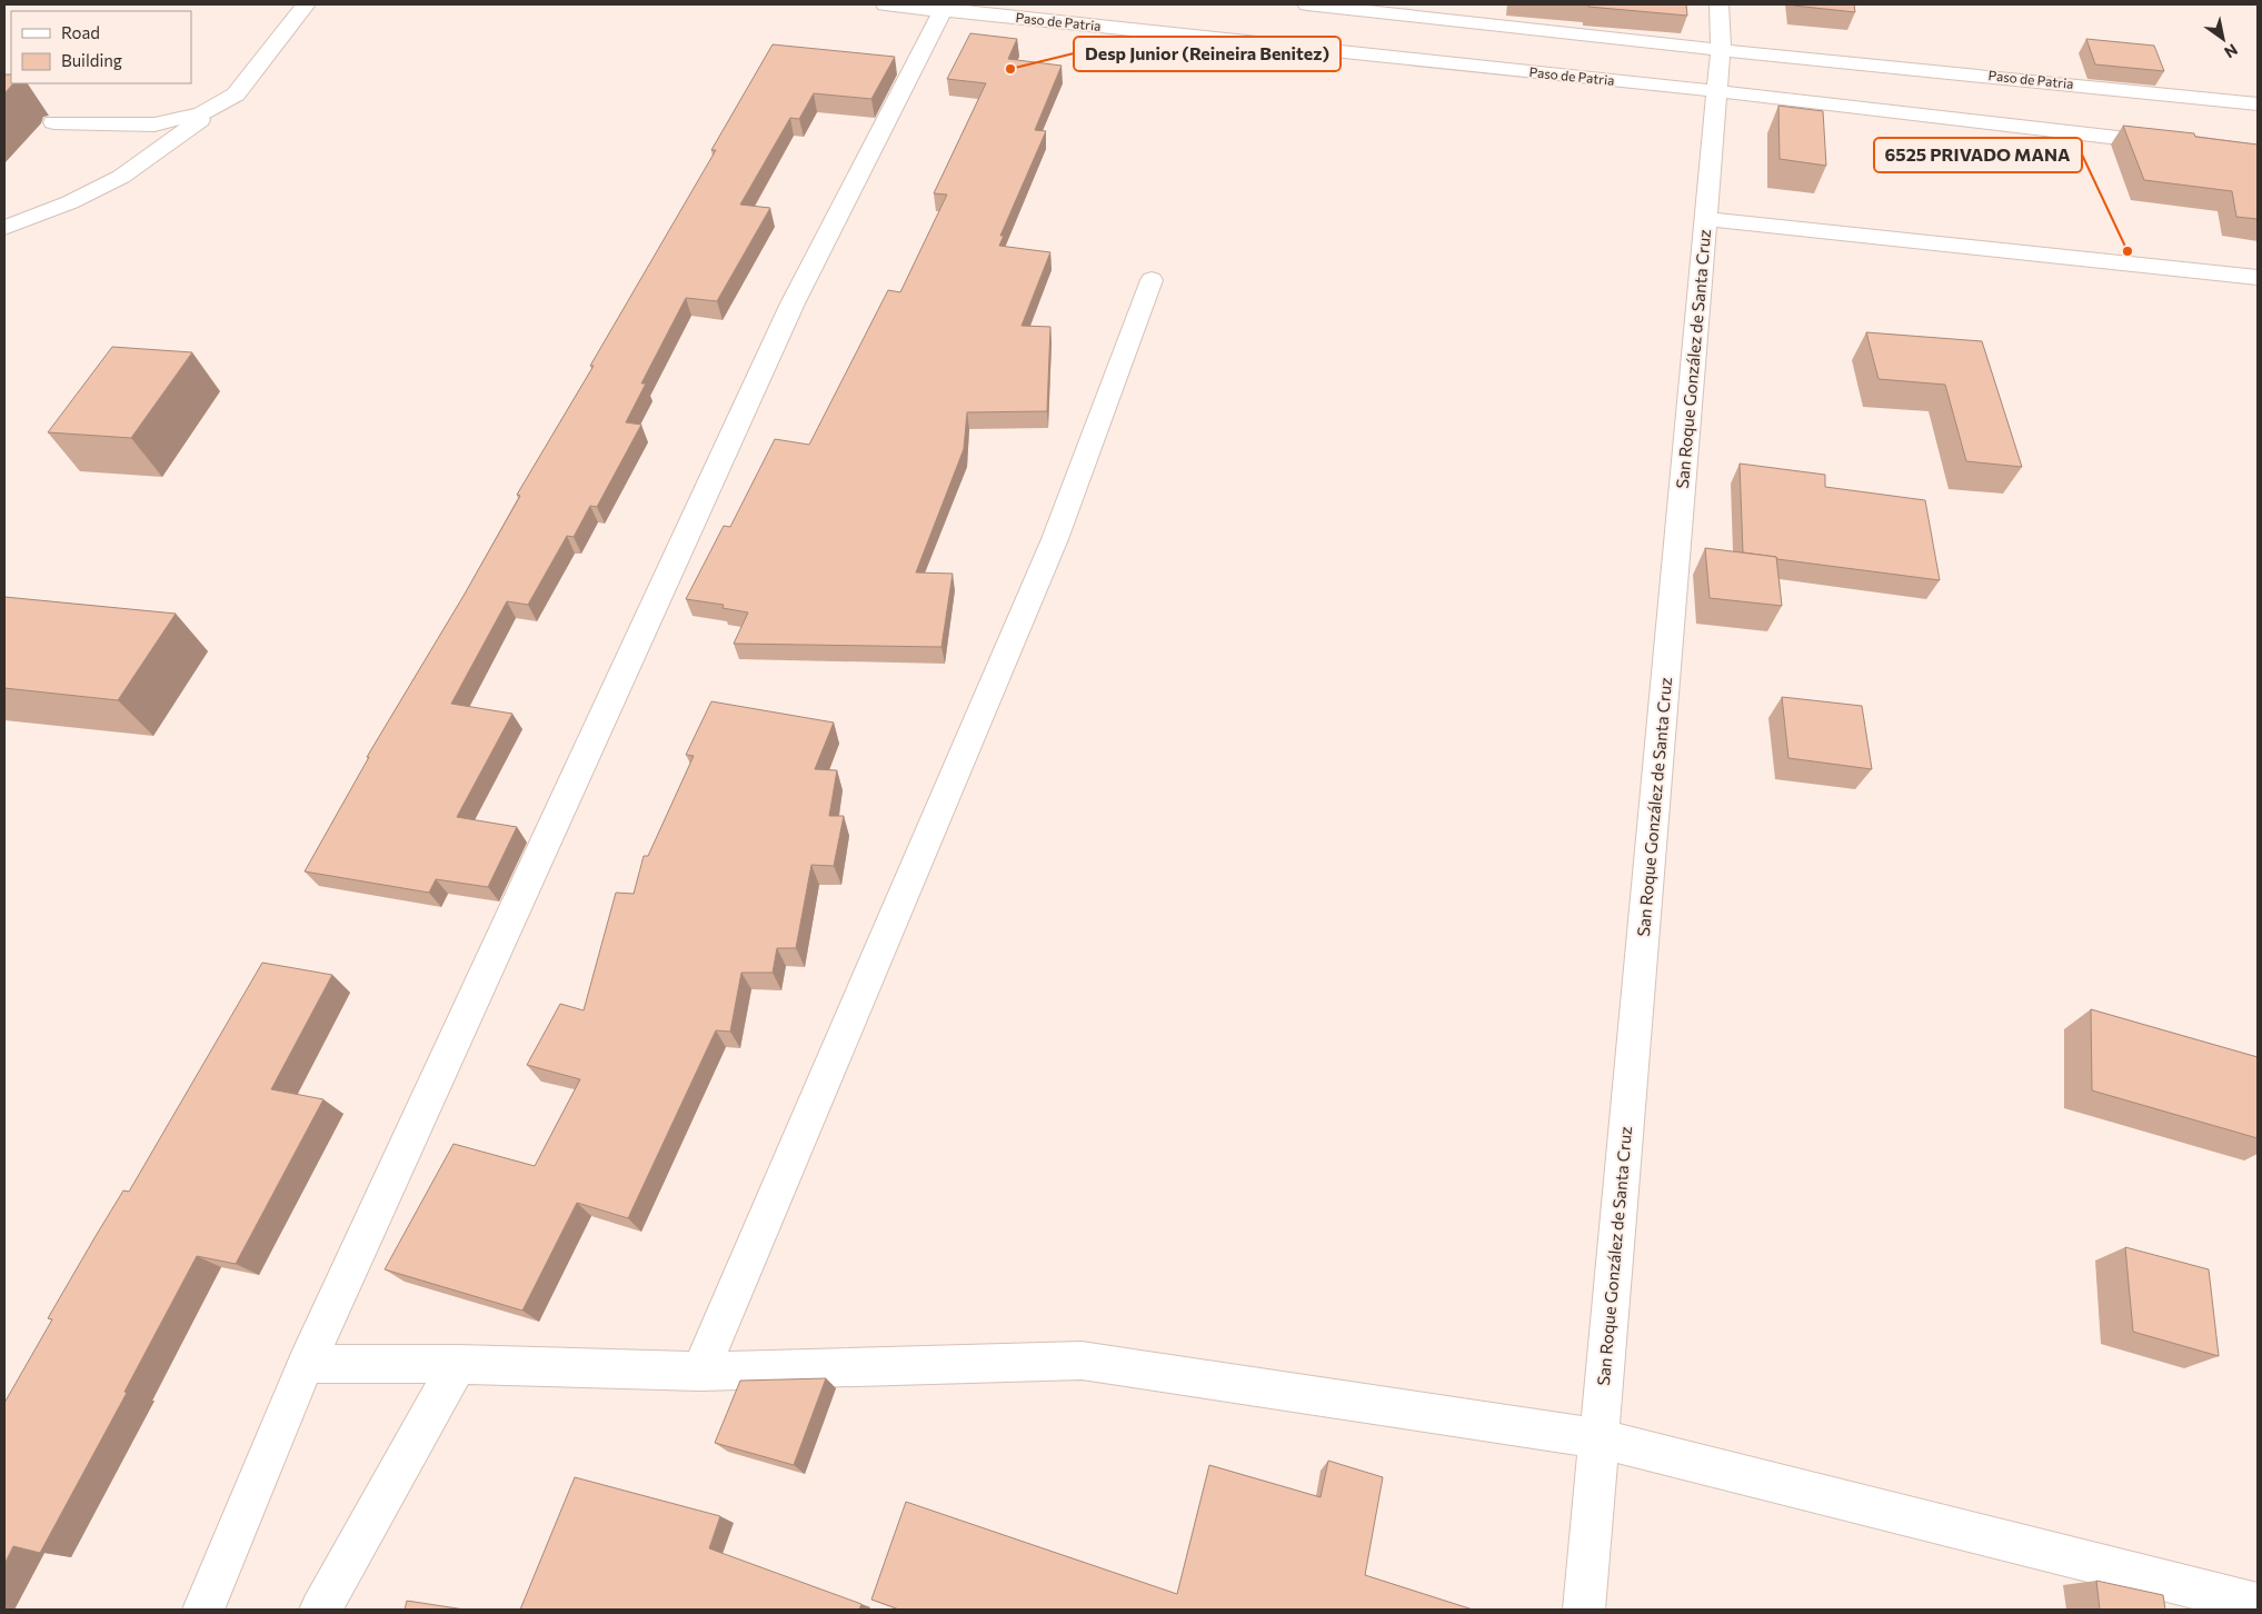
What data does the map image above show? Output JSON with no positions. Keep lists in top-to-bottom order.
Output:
{
  "streets": {
    "street": ["Paso de Patria", "San Roque González de Santa Cruz"]
  },
  "crossings": [
    ["Paso de Patria", "San Roque González de Santa Cruz"]
  ],
  "places": ["Desp Junior (Reineira Benitez)", "6525 PRIVADO MANA"],
  "legend": ["Road", "Building"],
  "north": "bottom right"
}
